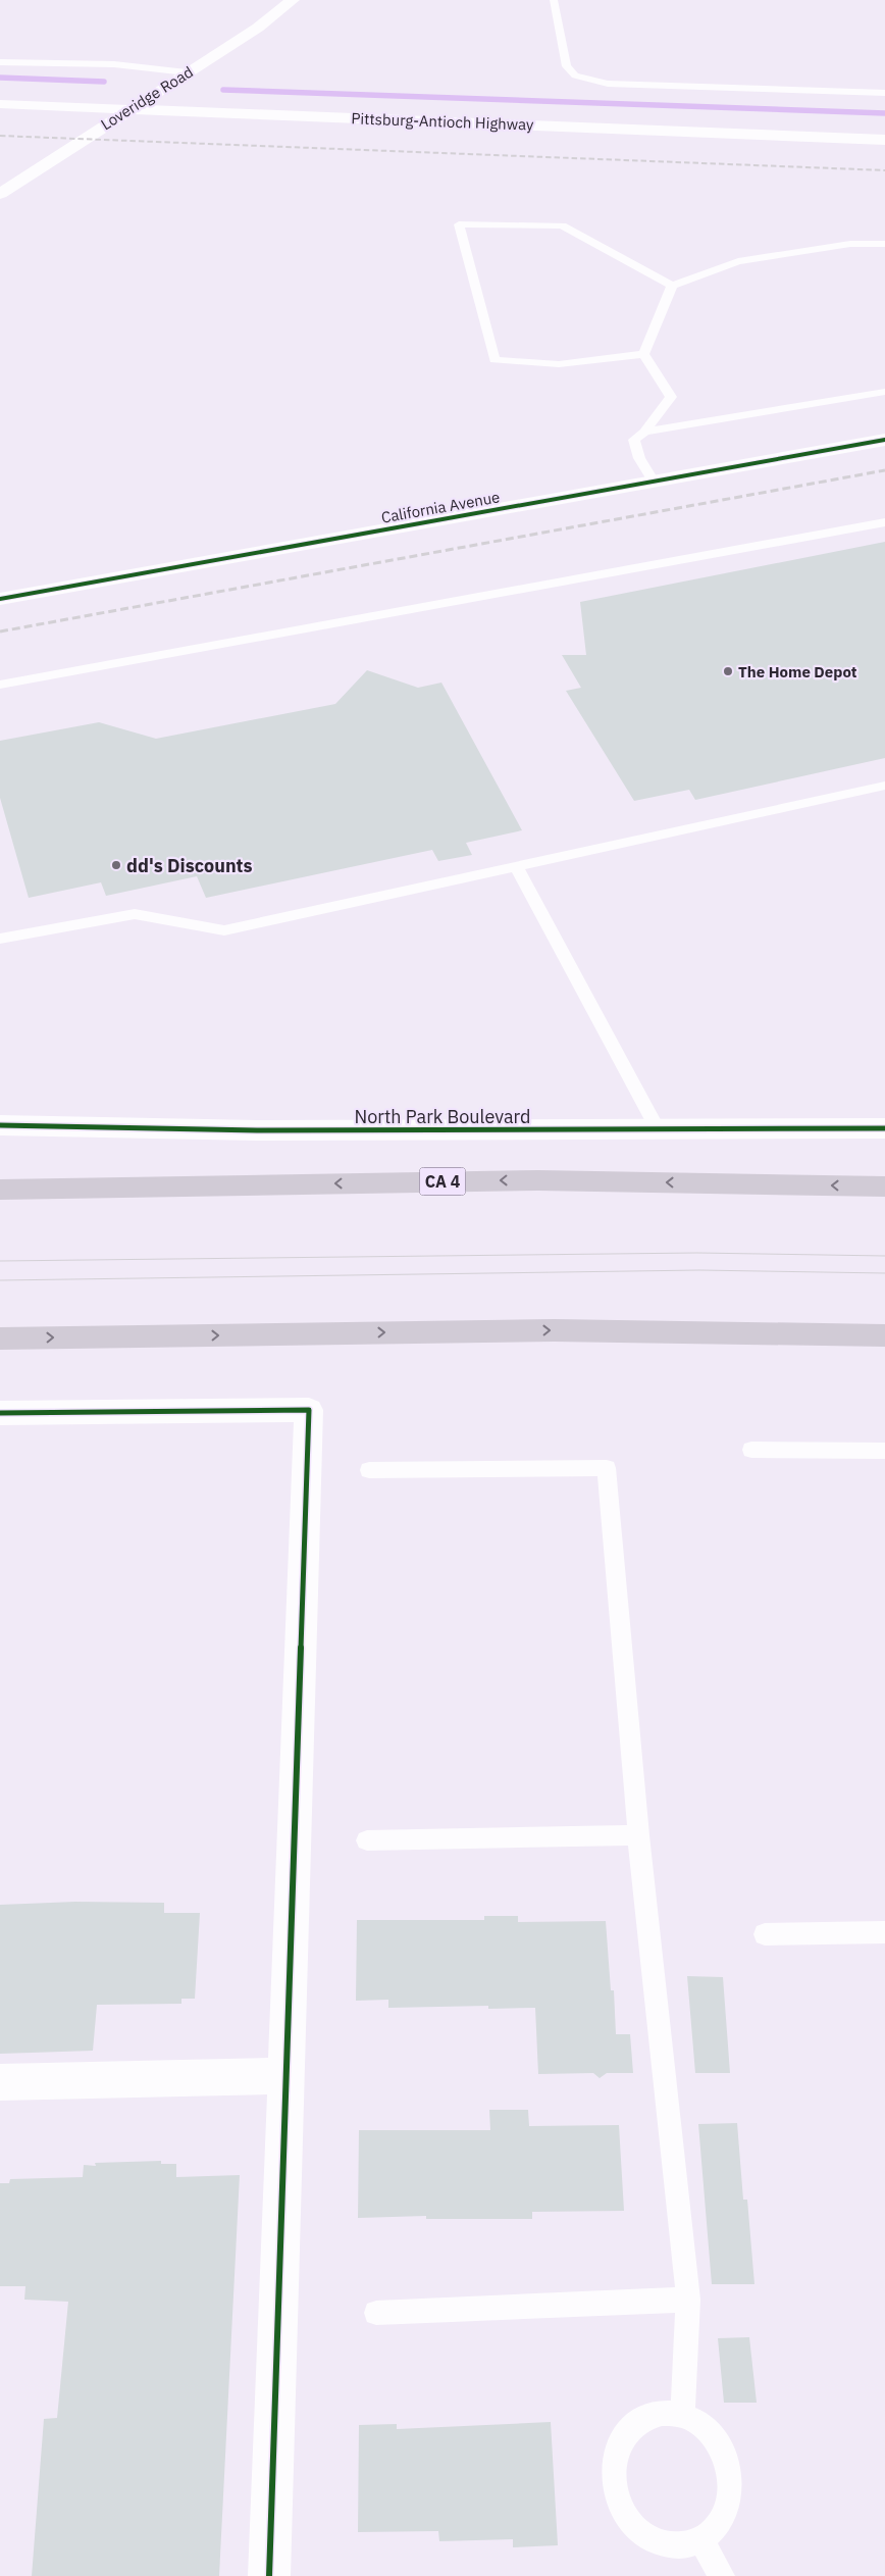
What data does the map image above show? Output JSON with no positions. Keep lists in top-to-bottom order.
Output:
{
  "streets": {
    "highway": ["CA 4"],
    "street": [
      "Loveridge Road",
      "Pittsburg-Antioch Highway",
      "California Avenue",
      "North Park Boulevard"
    ]
  },
  "crossings": [
    ["Loveridge Road", "Pittsburg-Antioch Highway"]
  ],
  "places": ["The Home Depot", "dd's Discounts"]
}
